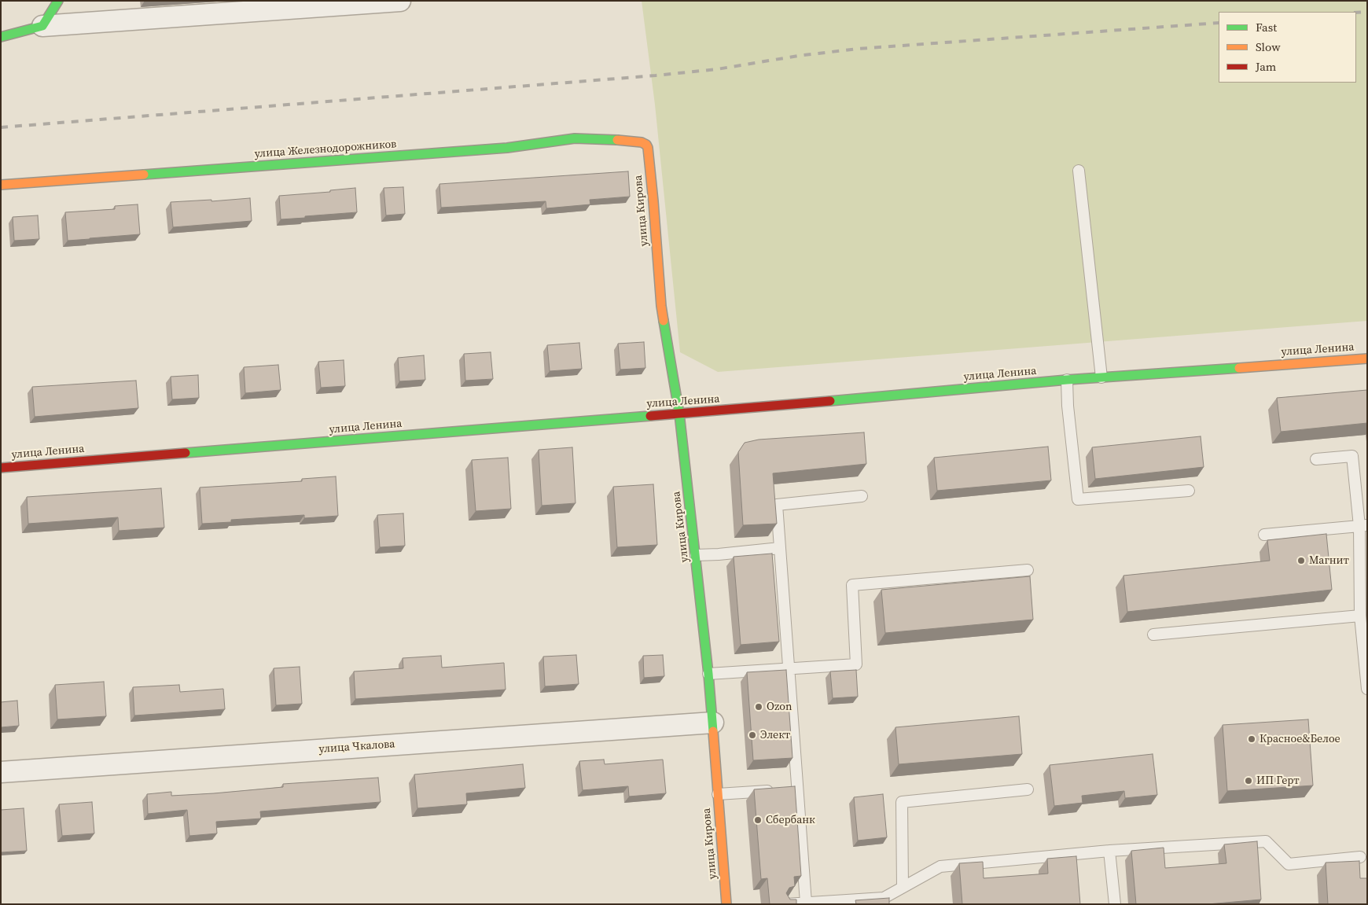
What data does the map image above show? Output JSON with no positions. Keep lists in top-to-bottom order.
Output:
{
  "streets": {
    "street": [
      "улица Железнодорожников",
      "улица Кирова",
      "улица Ленина",
      "улица Чкалова"
    ]
  },
  "crossings": [
    ["улица Железнодорожников", "улица Кирова"],
    ["улица Кирова", "улица Ленина"],
    ["улица Кирова", "улица Чкалова"]
  ],
  "places": [
    "Магнит",
    "Ozon",
    "Элект",
    "Красное&Белое",
    "ИП Герт",
    "Сбербанк"
  ],
  "legend": ["Fast", "Slow", "Jam"]
}
